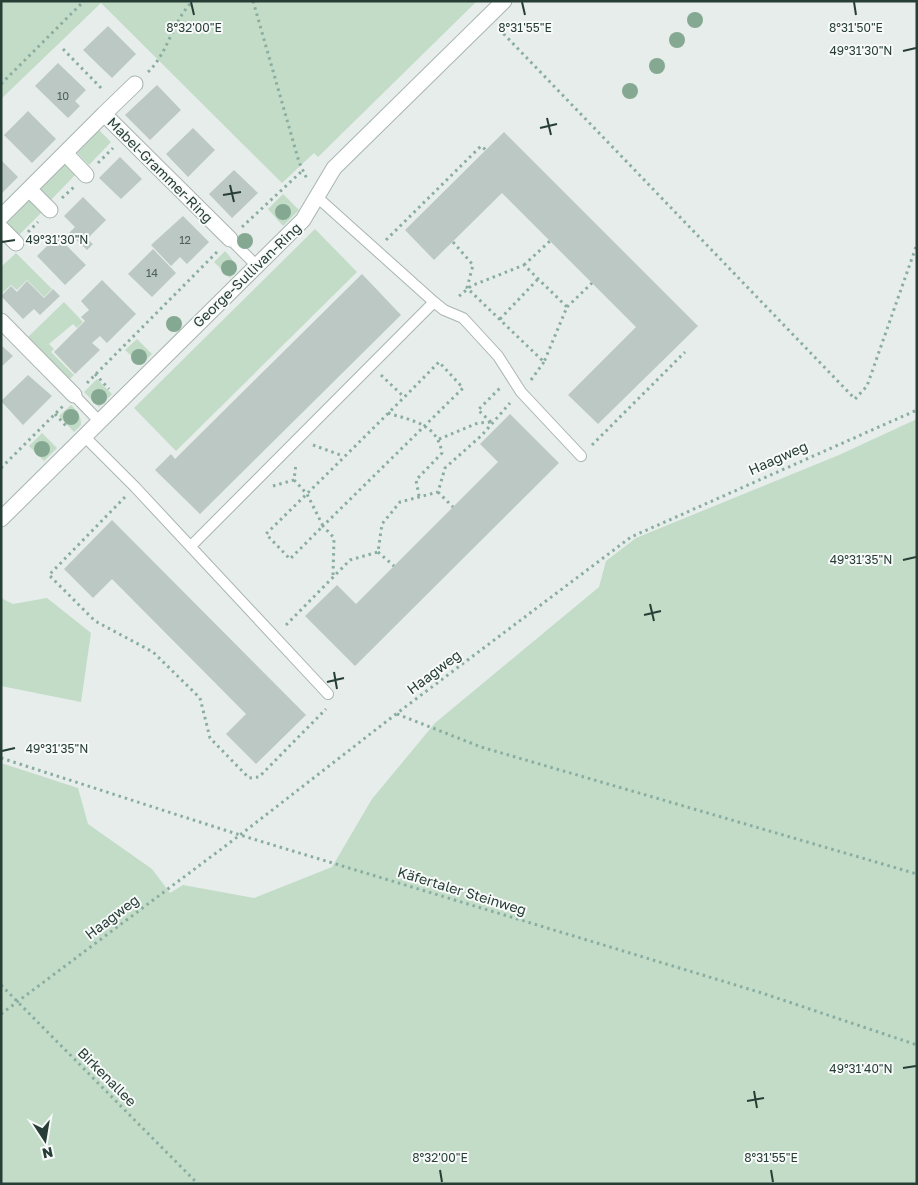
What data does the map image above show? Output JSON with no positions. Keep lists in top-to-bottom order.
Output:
{
  "streets": {
    "street": ["Mabel-Grammer-Ring", "George-Sullivan-Ring"],
    "path": ["Haagweg", "Käfertaler Steinweg", "Birkenallee"]
  },
  "crossings": [
    ["Mabel-Grammer-Ring", "George-Sullivan-Ring"],
    ["Haagweg", "Käfertaler Steinweg"],
    ["Haagweg", "Birkenallee"]
  ],
  "house_numbers": ["10", "12", "14"],
  "north": "bottom",
  "coordinates": [
    "8°32'00\"E",
    "8°31'55\"E",
    "8°31'50\"E",
    "49°31'30\"N",
    "49°31'35\"N",
    "49°31'40\"N"
  ]
}
